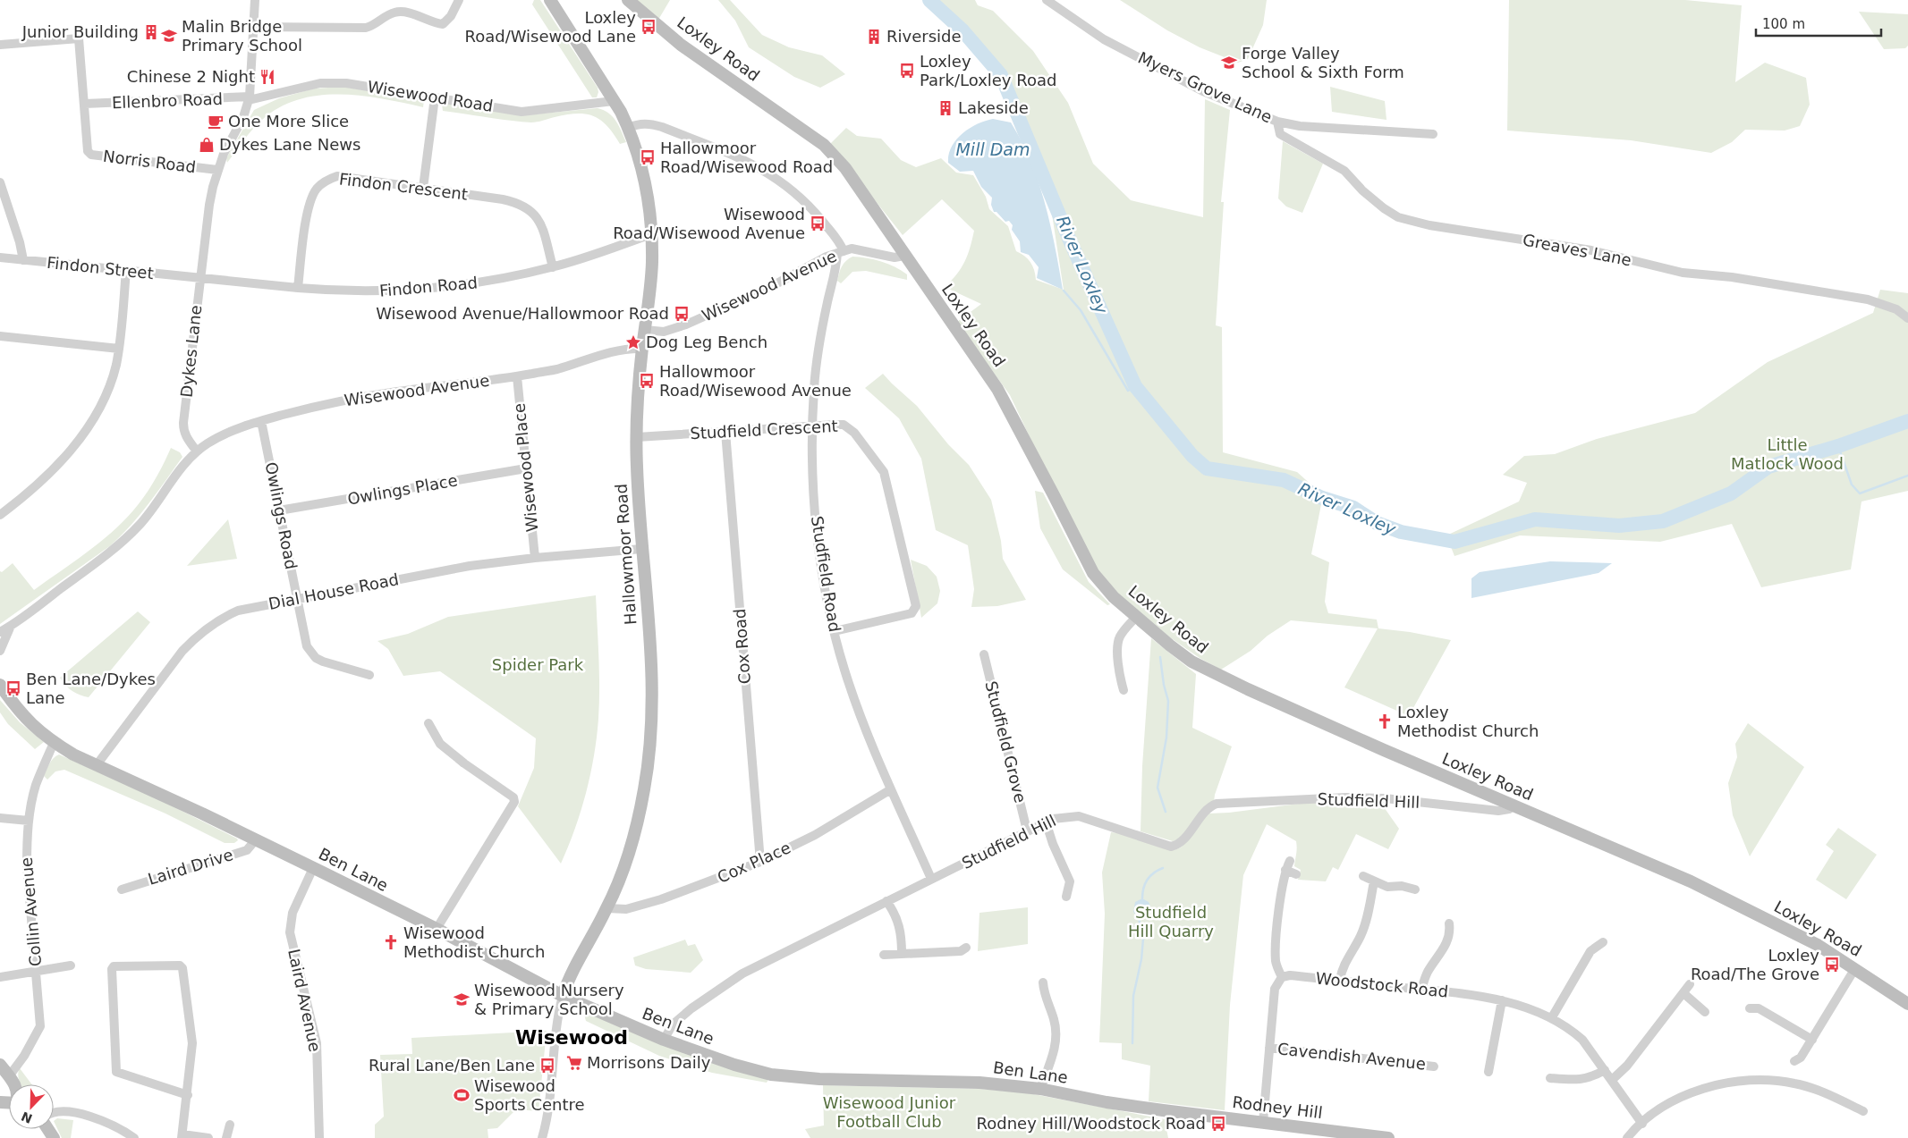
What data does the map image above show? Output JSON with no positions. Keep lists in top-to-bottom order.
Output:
{
  "streets": {
    "street": [
      "Loxley Road",
      "Myers Grove Lane",
      "Wisewood Road",
      "Ellenbro Road",
      "Norris Road",
      "Findon Crescent",
      "Greaves Lane",
      "Findon Street",
      "Wisewood Avenue",
      "Findon Road",
      "Dykes Lane",
      "Studfield Crescent",
      "Wisewood Place",
      "Owlings Place",
      "Owlings Road",
      "Hallowmoor Road",
      "Studfield Road",
      "Dial House Road",
      "Cox Road",
      "Studfield Grove",
      "Studfield Hill",
      "Cox Place",
      "Laird Drive",
      "Ben Lane",
      "Collin Avenue",
      "Woodstock Road",
      "Laird Avenue",
      "Cavendish Avenue",
      "Rodney Hill"
    ]
  },
  "crossings": [
    ["Loxley Road", "Studfield Hill"],
    ["Myers Grove Lane", "Greaves Lane"],
    ["Wisewood Road", "Ellenbro Road"],
    ["Wisewood Road", "Dykes Lane"],
    ["Wisewood Road", "Hallowmoor Road"],
    ["Ellenbro Road", "Norris Road"],
    ["Ellenbro Road", "Dykes Lane"],
    ["Norris Road", "Dykes Lane"],
    ["Findon Crescent", "Findon Road"],
    ["Findon Street", "Findon Road"],
    ["Findon Street", "Dykes Lane"],
    ["Wisewood Avenue", "Dykes Lane"],
    ["Wisewood Avenue", "Wisewood Place"],
    ["Wisewood Avenue", "Owlings Road"],
    ["Wisewood Avenue", "Hallowmoor Road"],
    ["Wisewood Avenue", "Studfield Road"],
    ["Findon Road", "Dykes Lane"],
    ["Findon Road", "Hallowmoor Road"],
    ["Studfield Crescent", "Hallowmoor Road"],
    ["Studfield Crescent", "Studfield Road"],
    ["Studfield Crescent", "Cox Road"],
    ["Wisewood Place", "Owlings Place"],
    ["Wisewood Place", "Dial House Road"],
    ["Owlings Place", "Owlings Road"],
    ["Owlings Road", "Dial House Road"],
    ["Hallowmoor Road", "Dial House Road"],
    ["Hallowmoor Road", "Cox Place"],
    ["Hallowmoor Road", "Ben Lane"],
    ["Studfield Road", "Studfield Hill"],
    ["Studfield Road", "Cox Place"],
    ["Dial House Road", "Ben Lane"],
    ["Cox Road", "Cox Place"],
    ["Studfield Grove", "Studfield Hill"],
    ["Studfield Hill", "Ben Lane"],
    ["Laird Drive", "Ben Lane"],
    ["Ben Lane", "Collin Avenue"],
    ["Ben Lane", "Laird Avenue"],
    ["Ben Lane", "Rodney Hill"]
  ],
  "districts": ["Wisewood"],
  "water": ["Mill Dam", "River Loxley"],
  "parks": [
    "Little Matlock Wood",
    "Spider Park",
    "Studfield Hill Quarry",
    "Wisewood Junior Football Club"
  ],
  "places": {
    "bus stop": [
      "Loxley Road/Wisewood Lane",
      "Loxley Park/Loxley Road",
      "Hallowmoor Road/Wisewood Road",
      "Wisewood Road/Wisewood Avenue",
      "Wisewood Avenue/Hallowmoor Road",
      "Hallowmoor Road/Wisewood Avenue",
      "Ben Lane/Dykes Lane",
      "Loxley Road/The Grove",
      "Rural Lane/Ben Lane",
      "Rodney Hill/Woodstock Road"
    ],
    "building": ["Junior Building", "Riverside", "Lakeside"],
    "school or university": ["Malin Bridge Primary School", "Forge Valley School & Sixth Form", "Wisewood Nursery & Primary School"],
    "restaurant": ["Chinese 2 Night"],
    "cafe": ["One More Slice"],
    "shop": ["Dykes Lane News"],
    "place": ["Dog Leg Bench"],
    "church": ["Loxley Methodist Church", "Wisewood Methodist Church"],
    "supermarket": ["Morrisons Daily"],
    "sports": ["Wisewood Sports Centre"]
  },
  "scale_bar": "100 m",
  "north": "bottom left"
}
